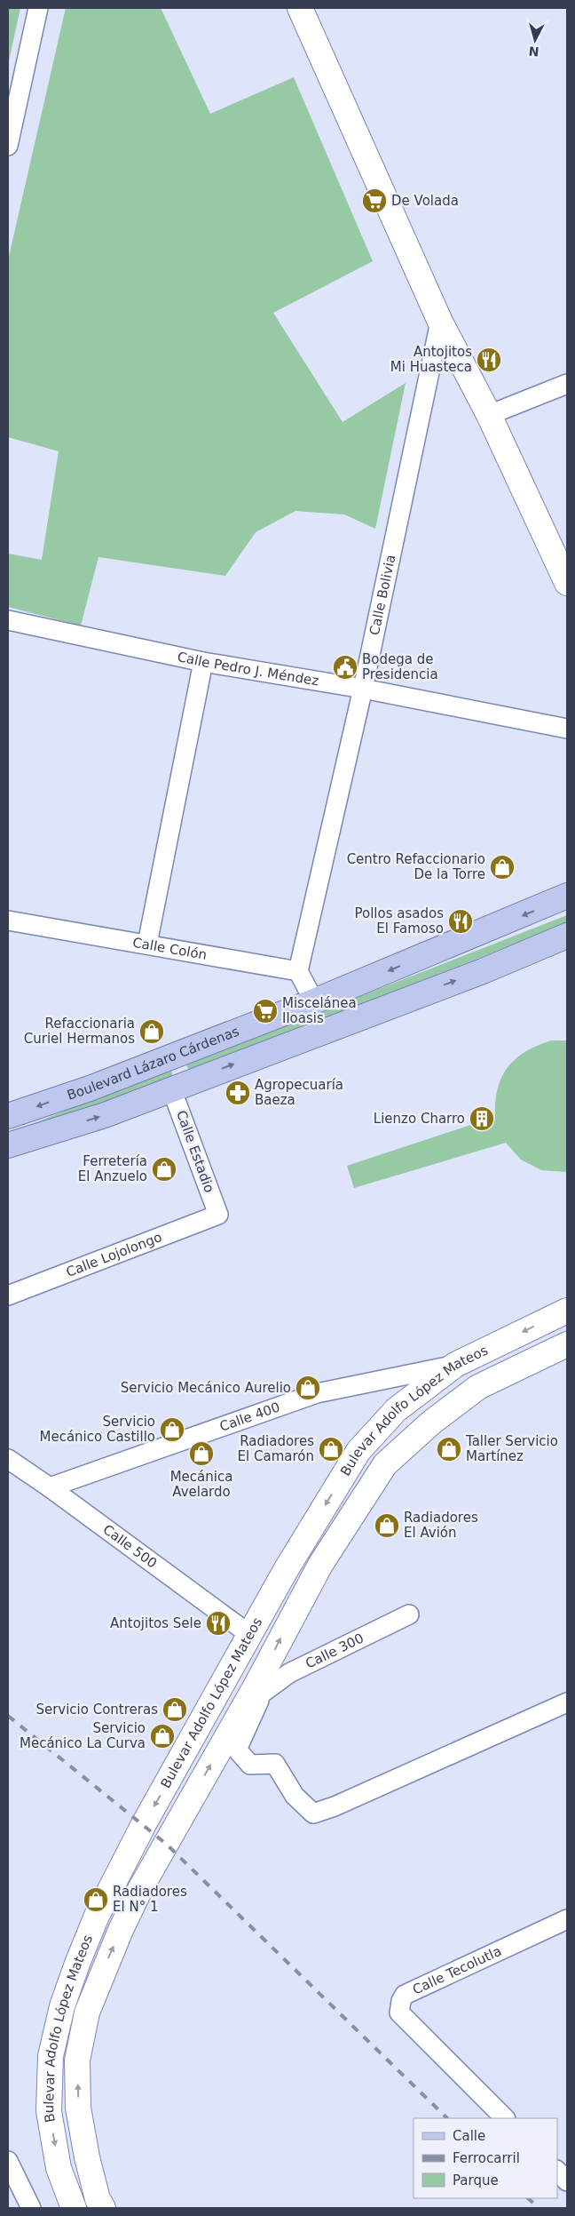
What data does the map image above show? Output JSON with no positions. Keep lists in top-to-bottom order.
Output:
{
  "streets": {
    "main road": ["Boulevard Lázaro Cárdenas", "Bulevar Adolfo López Mateos"],
    "street": [
      "Calle Bolivia",
      "Calle Pedro J. Méndez",
      "Calle Colón",
      "Calle Estadio",
      "Calle Lojolongo",
      "Calle 400",
      "Calle 500",
      "Calle 300",
      "Calle Tecolutla"
    ]
  },
  "crossings": [
    ["Calle Bolivia", "Calle Pedro J. Méndez"],
    ["Calle Bolivia", "Calle Colón"],
    ["Calle Estadio", "Calle Lojolongo"],
    ["Bulevar Adolfo López Mateos", "Calle 400"],
    ["Bulevar Adolfo López Mateos", "Calle 500"],
    ["Bulevar Adolfo López Mateos", "Calle 300"],
    ["Calle 400", "Calle 500"]
  ],
  "places": {
    "supermarket": ["De Volada", "Miscelánea Iloasis"],
    "restaurant": ["Antojitos Mi Huasteca", "Pollos asados El Famoso", "Antojitos Sele"],
    "public building": ["Bodega de Presidencia"],
    "shop": [
      "Centro Refaccionario De la Torre",
      "Refaccionaria Curiel Hermanos",
      "Ferretería El Anzuelo",
      "Servicio Mecánico Aurelio",
      "Servicio Mecánico Castillo",
      "Radiadores El Camarón",
      "Taller Servicio Martínez",
      "Mecánica Avelardo",
      "Radiadores El Avión",
      "Servicio Contreras",
      "Servicio Mecánico La Curva",
      "Radiadores El N° 1"
    ],
    "pharmacy": ["Agropecuaría Baeza"],
    "building": ["Lienzo Charro"]
  },
  "legend": ["Calle", "Ferrocarril", "Parque"],
  "north": "bottom"
}
